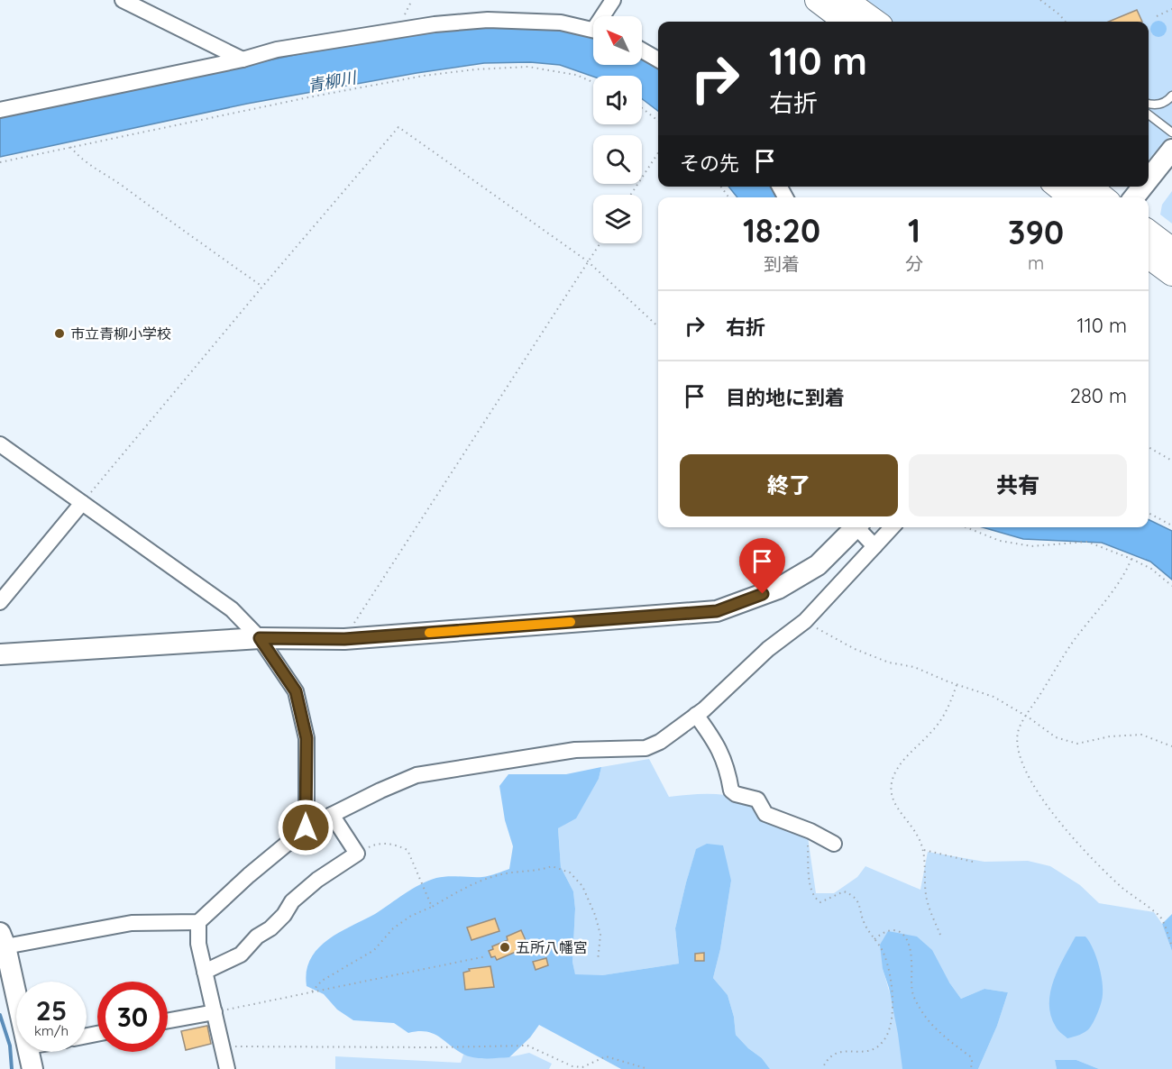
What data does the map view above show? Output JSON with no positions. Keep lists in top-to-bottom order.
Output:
{
  "water": ["青柳川"],
  "places": ["市立青柳小学校", "五所八幡宮"],
  "north": "top left",
  "page": {
    "turn": ["110 m", "右折"],
    "then": "その先",
    "eta": [
      "18:20",
      "到着",
      "1",
      "分",
      "390",
      "m"
    ],
    "list": [
      {
        "name": "右折",
        "value": "110 m"
      },
      {
        "name": "目的地に到着",
        "value": "280 m"
      }
    ],
    "buttons": ["終了", "共有"],
    "speed": "25 km/h",
    "limit": "30"
  }
}
